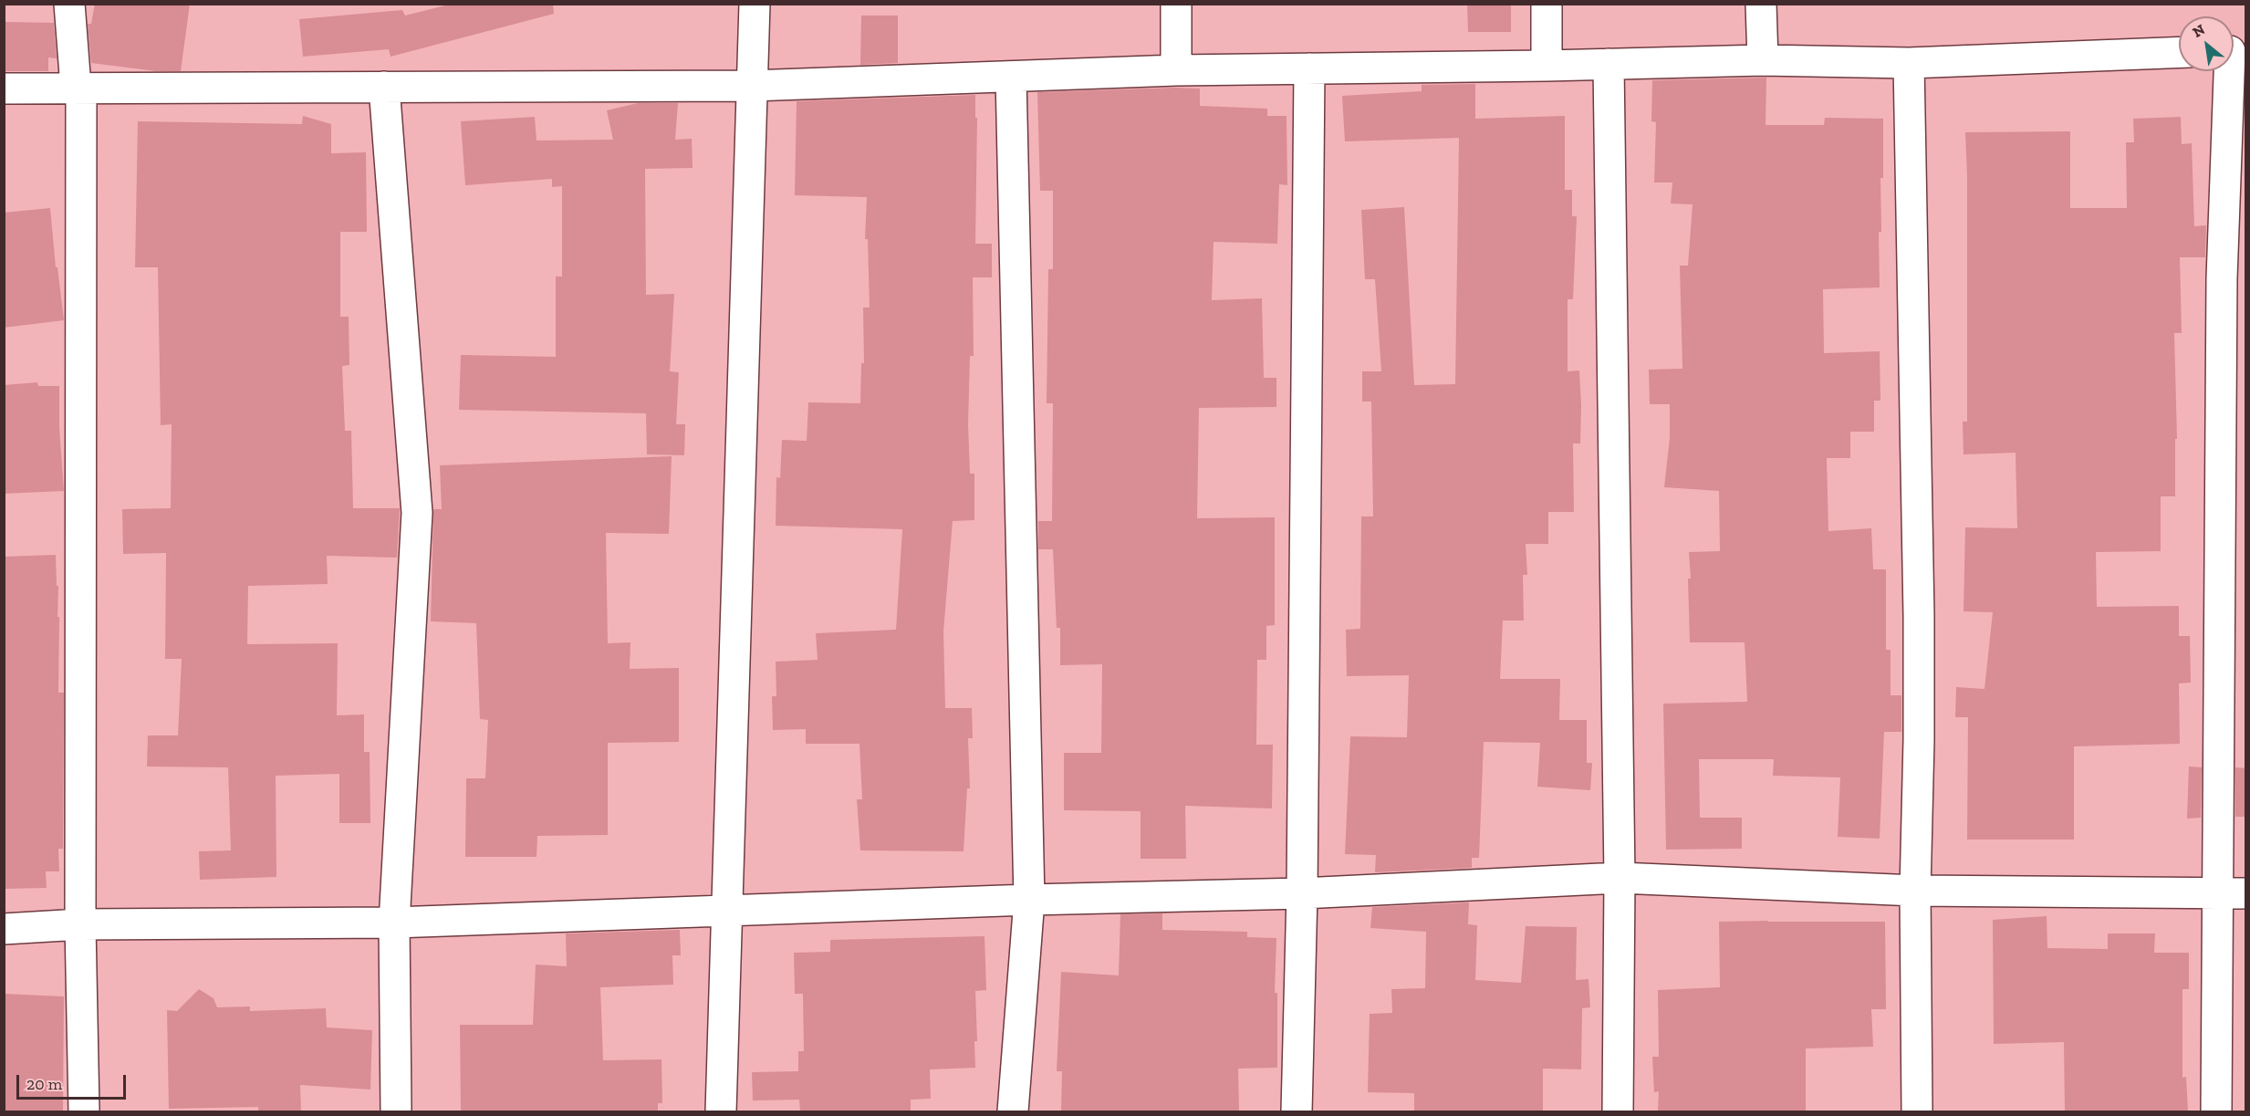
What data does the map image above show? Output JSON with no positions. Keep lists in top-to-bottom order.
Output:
{
  "scale_bar": "20 m",
  "north": "top left"
}
